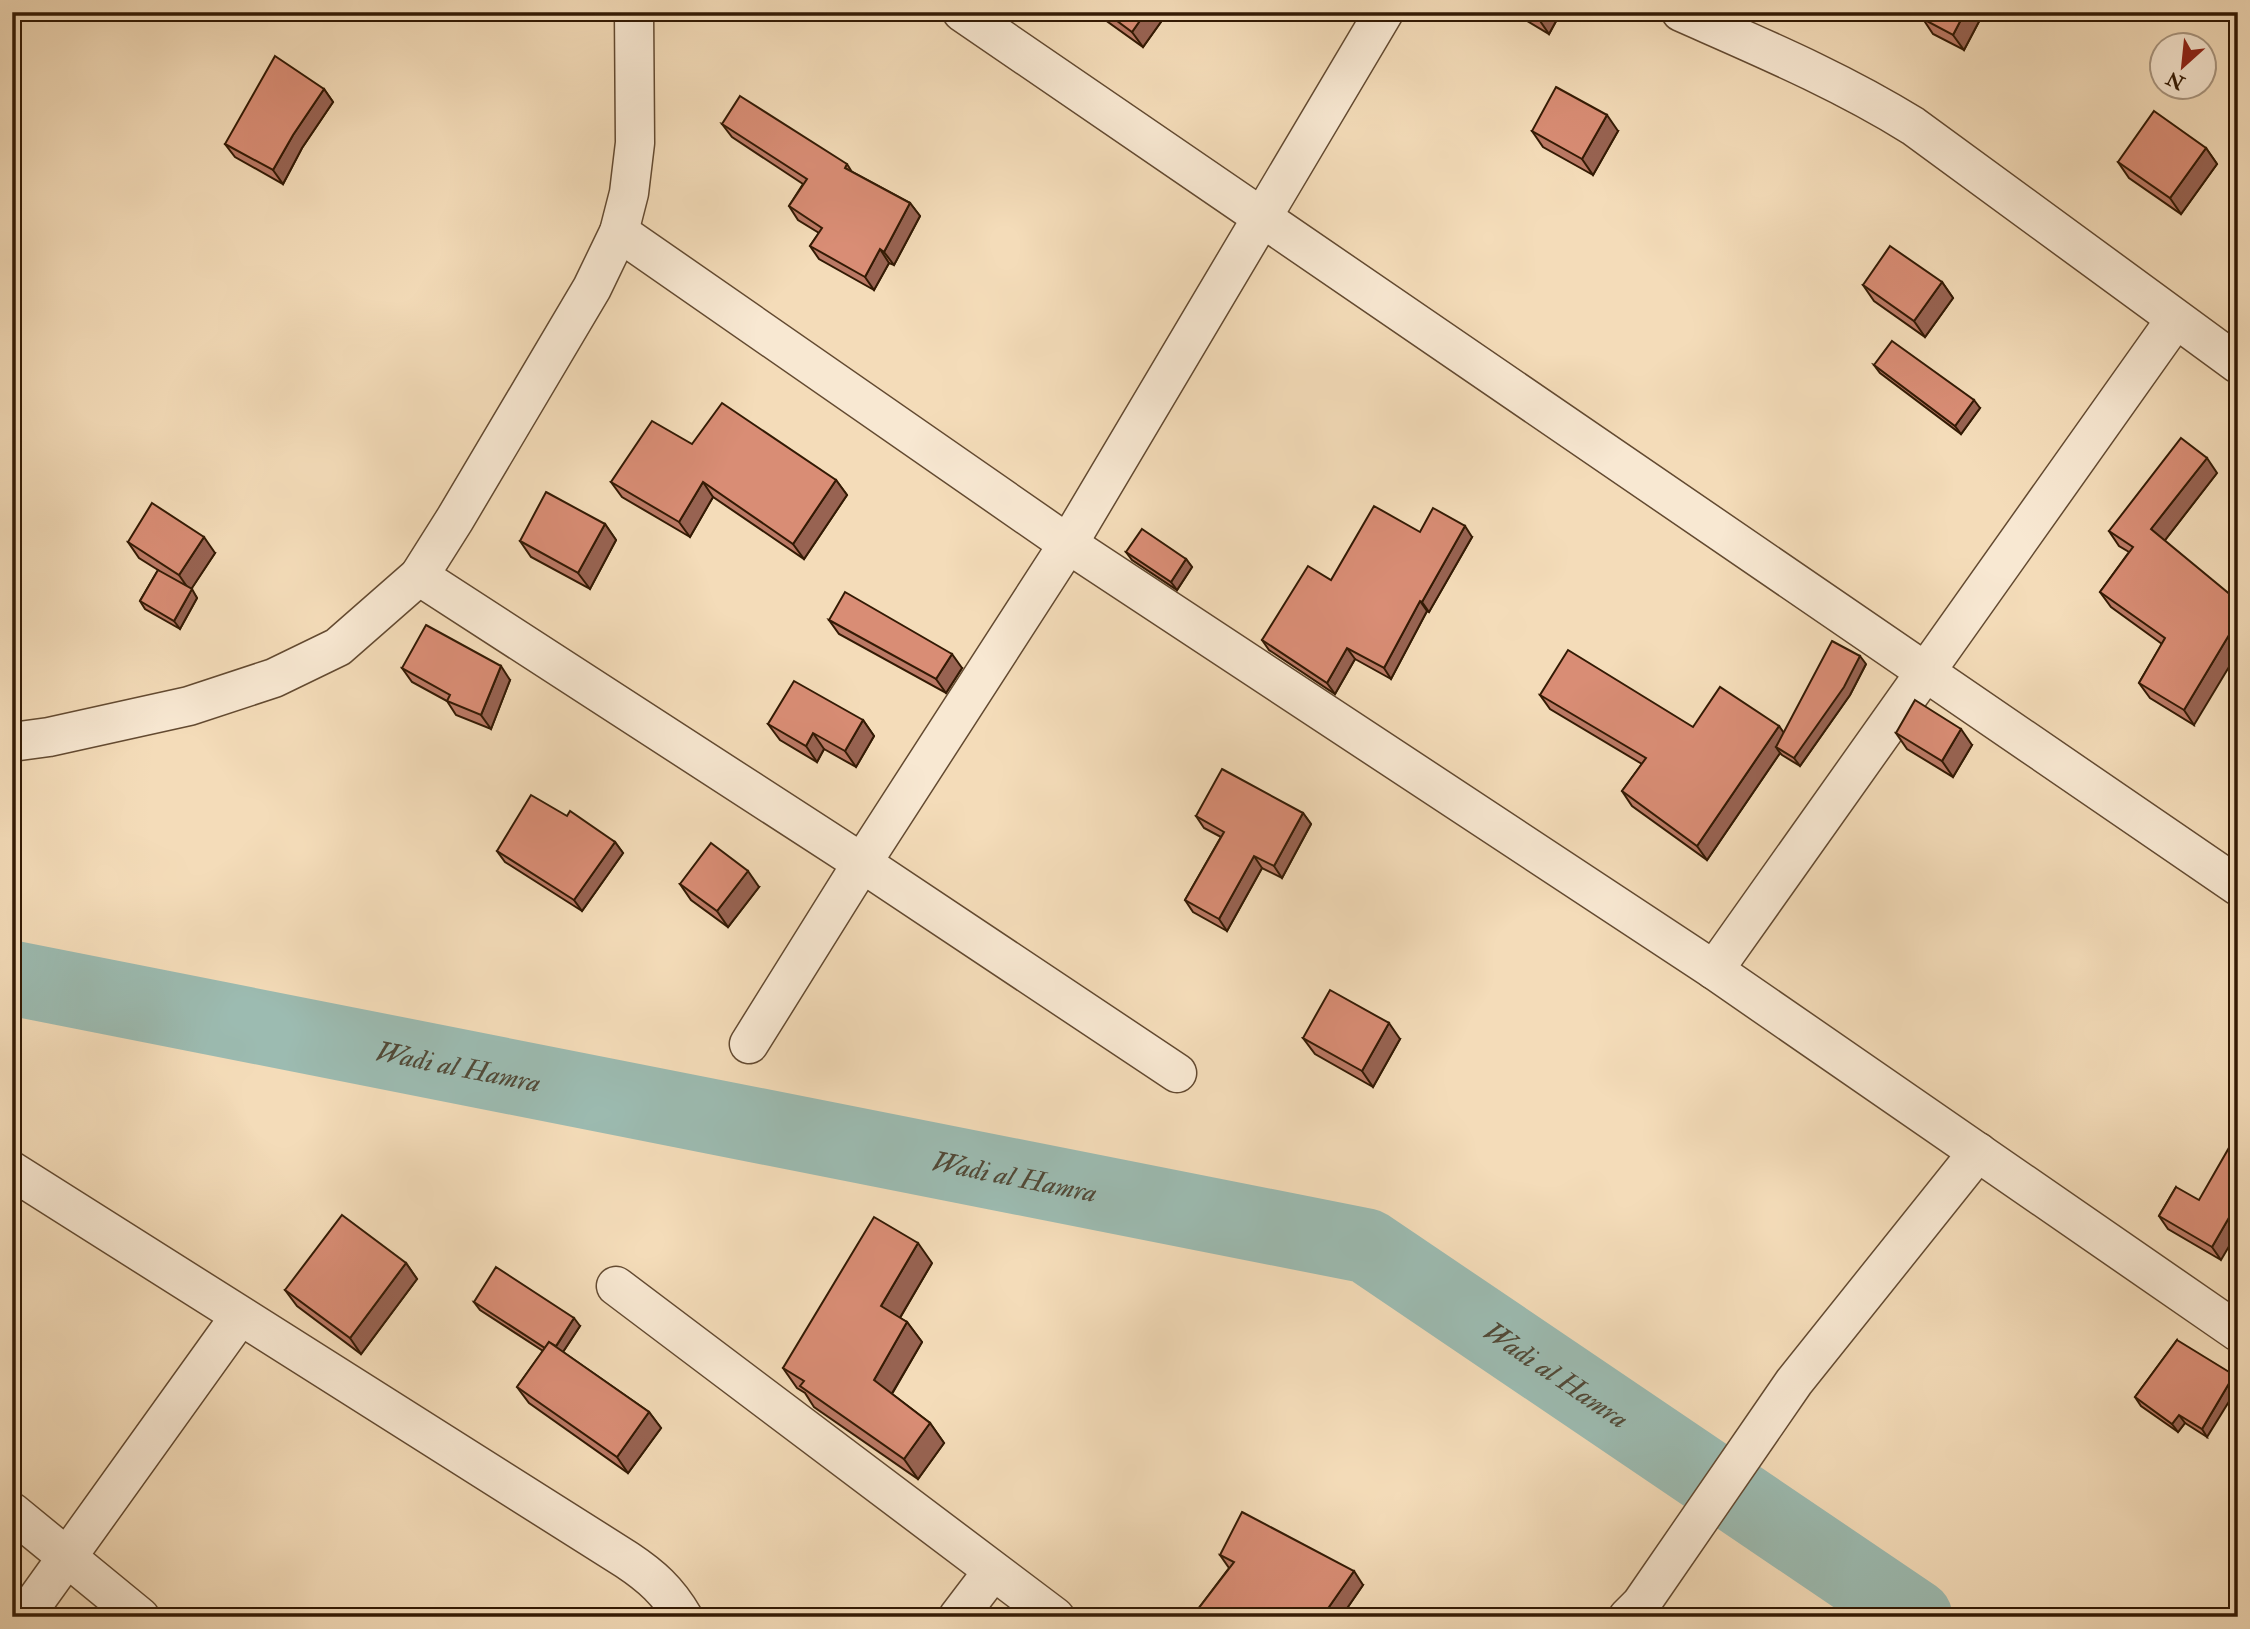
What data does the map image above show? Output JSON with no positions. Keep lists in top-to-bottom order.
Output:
{
  "water": ["Wadi al Hamra"],
  "north": "bottom left"
}
